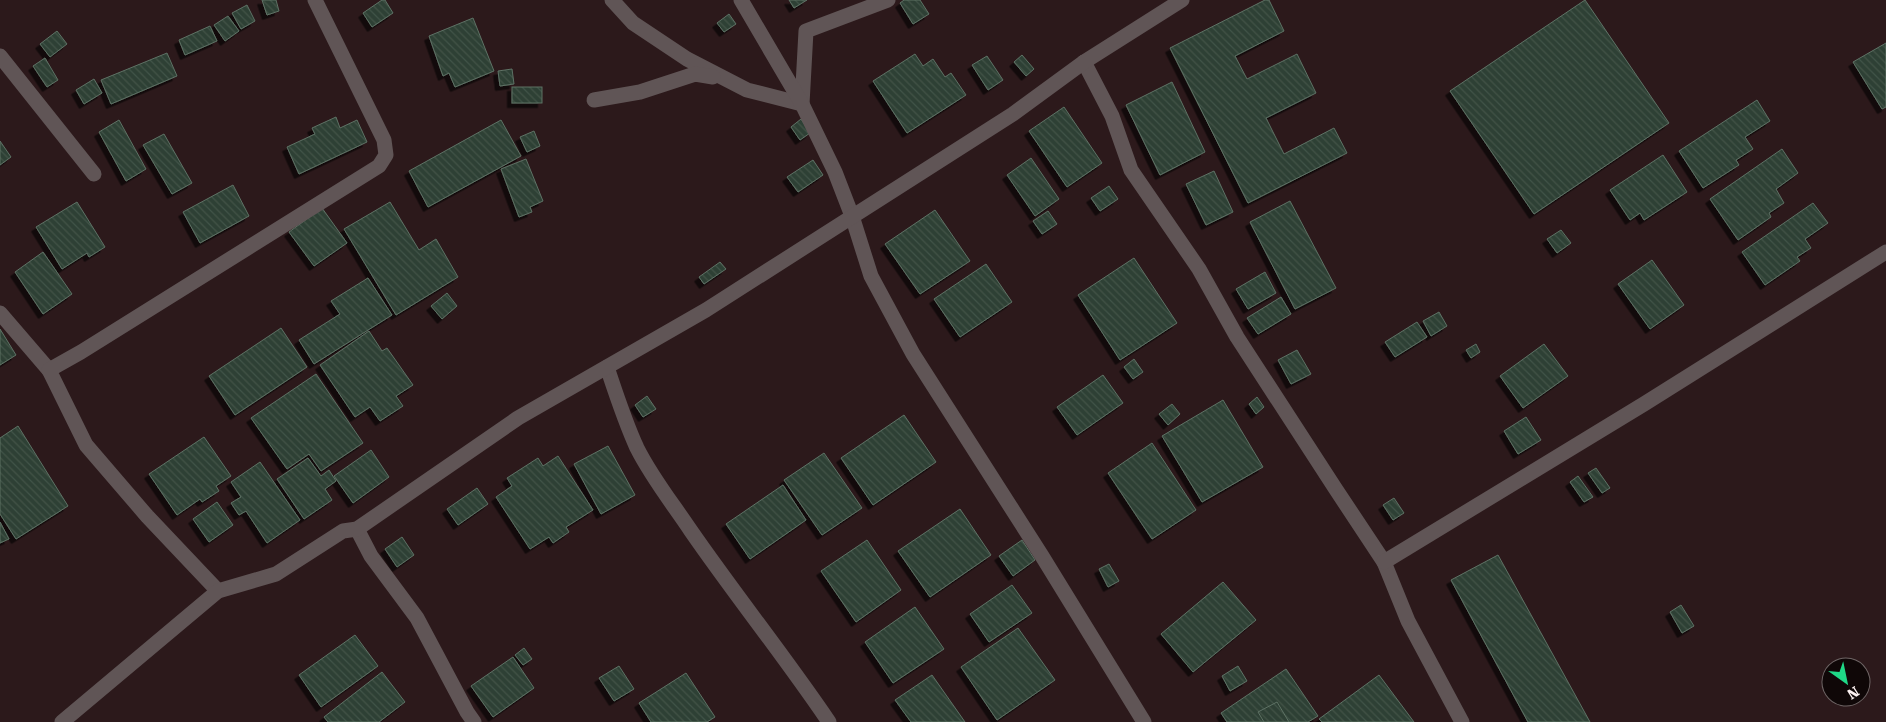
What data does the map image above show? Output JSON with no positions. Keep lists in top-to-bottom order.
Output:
{
  "north": "bottom right"
}
